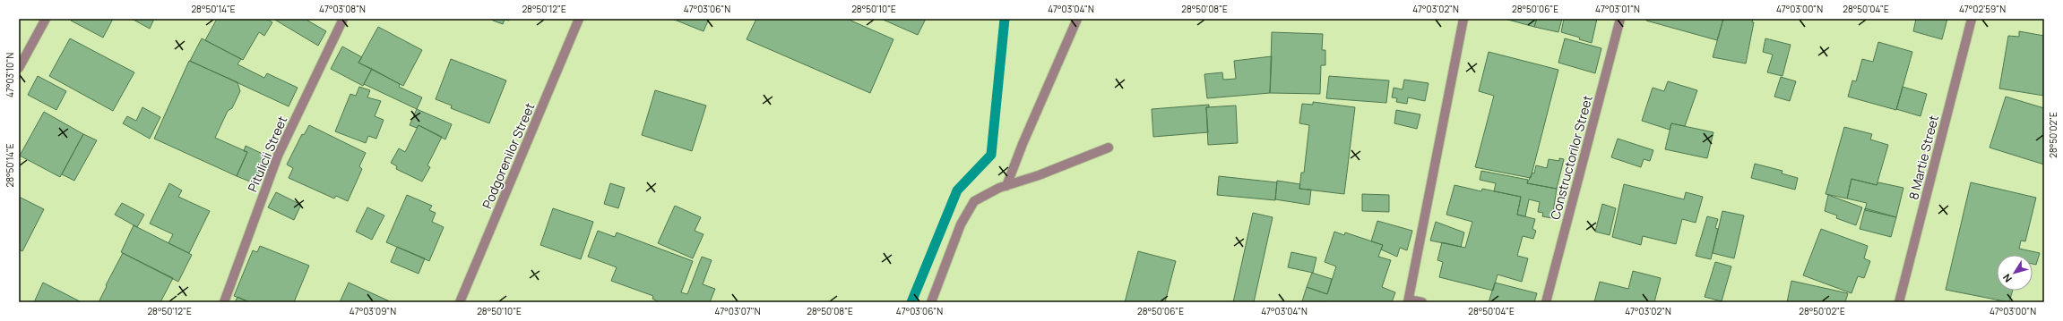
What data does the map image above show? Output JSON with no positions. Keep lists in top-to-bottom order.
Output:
{
  "streets": {
    "street": [
      "Pitulicii Street",
      "Podgorenilor Street",
      "Constructorilor Street",
      "8 Martie Street"
    ]
  },
  "north": "bottom left",
  "coordinates": [
    "28°50'14\"E",
    "47°03'08\"N",
    "28°50'12\"E",
    "47°03'06\"N",
    "28°50'10\"E",
    "47°03'04\"N",
    "28°50'08\"E",
    "47°03'02\"N",
    "28°50'06\"E",
    "47°03'01\"N",
    "47°03'00\"N",
    "28°50'04\"E",
    "47°02'59\"N",
    "47°03'10\"N",
    "28°50'02\"E",
    "47°03'09\"N",
    "47°03'07\"N"
  ]
}
